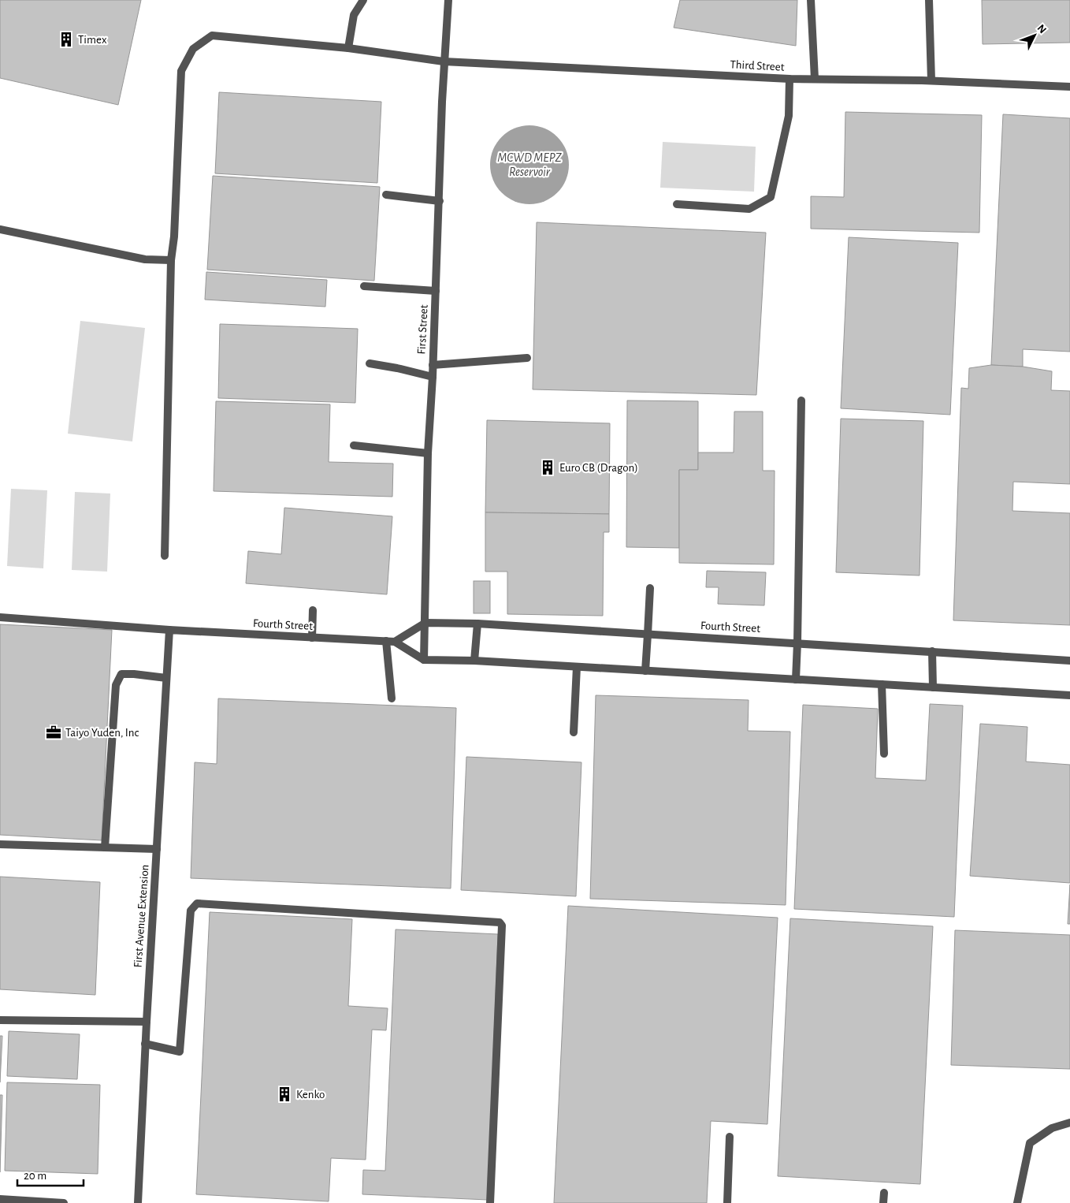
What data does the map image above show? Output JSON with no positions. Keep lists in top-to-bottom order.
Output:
{
  "streets": {
    "street": [
      "Third Street",
      "First Street",
      "Fourth Street",
      "First Avenue Extension"
    ]
  },
  "crossings": [
    ["Third Street", "First Street"],
    ["First Street", "Fourth Street"],
    ["Fourth Street", "First Avenue Extension"]
  ],
  "water": ["MCWD MEPZ Reservoir"],
  "places": {
    "building": ["Timex", "Euro CB (Dragon)", "Kenko"],
    "office": ["Taiyo Yuden, Inc"]
  },
  "scale_bar": "20 m",
  "north": "top right"
}
